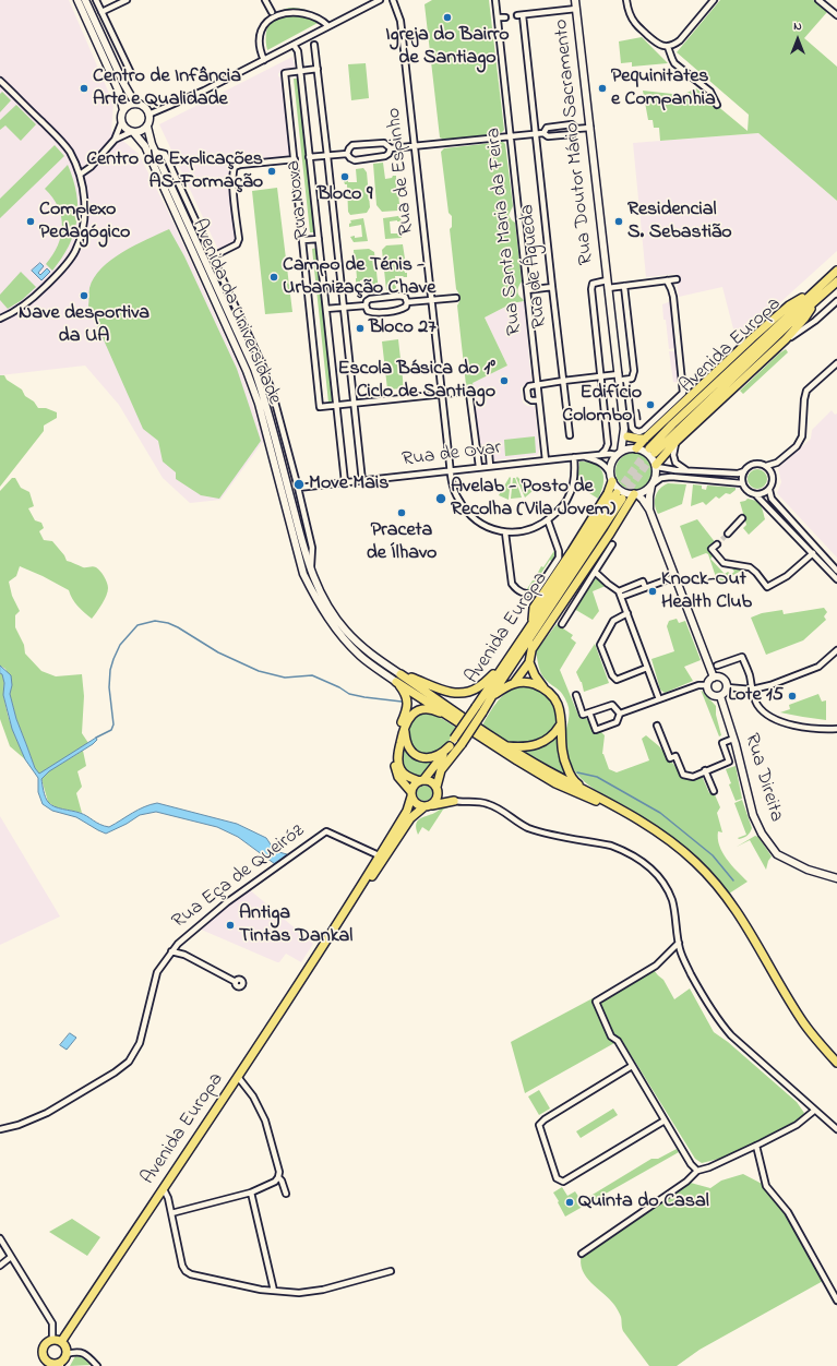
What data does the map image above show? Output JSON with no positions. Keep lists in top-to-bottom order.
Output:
{
  "streets": {
    "main road": [
      "Rua Doutor Mário Sacramento",
      "Avenida da Universidade",
      "Avenida Europa",
      "Rua Direita"
    ],
    "street": [
      "Rua de Espinho",
      "Rua Nova",
      "Rua Santa Maria da Feira",
      "Rua de Águeda",
      "Rua de Ovar",
      "Rua Eça de Queiróz"
    ]
  },
  "crossings": [
    ["Rua Doutor Mário Sacramento", "Rua de Águeda"],
    ["Rua Doutor Mário Sacramento", "Rua de Ovar"],
    ["Rua de Espinho", "Rua de Ovar"],
    ["Rua Nova", "Rua de Ovar"],
    ["Rua Santa Maria da Feira", "Rua de Ovar"],
    ["Avenida da Universidade", "Rua de Ovar"],
    ["Avenida Europa", "Rua Eça de Queiróz"]
  ],
  "places": [
    "Igreja do Bairro de Santiago",
    "Centro de Infância Arte e Qualidade",
    "Pequinitates e Companhia",
    "Centro de Explicações AS-Formação",
    "Bloco 9",
    "Complexo Pedagógico",
    "Residencial S. Sebastião",
    "Campo de Ténis - Urbanização Chave",
    "Nave desportiva da UA",
    "Bloco 27",
    "Escola Básica do 1° Ciclo de Santiago",
    "Edifício Colombo I",
    "Move Mais",
    "Avelab - Posto de Recolha (Vila Jovem)",
    "Praceta de Ílhavo",
    "Knock-Out Health Club",
    "Lote 15",
    "Antiga Tintas Dankal",
    "Quinta do Casal"
  ],
  "north": "top"
}
